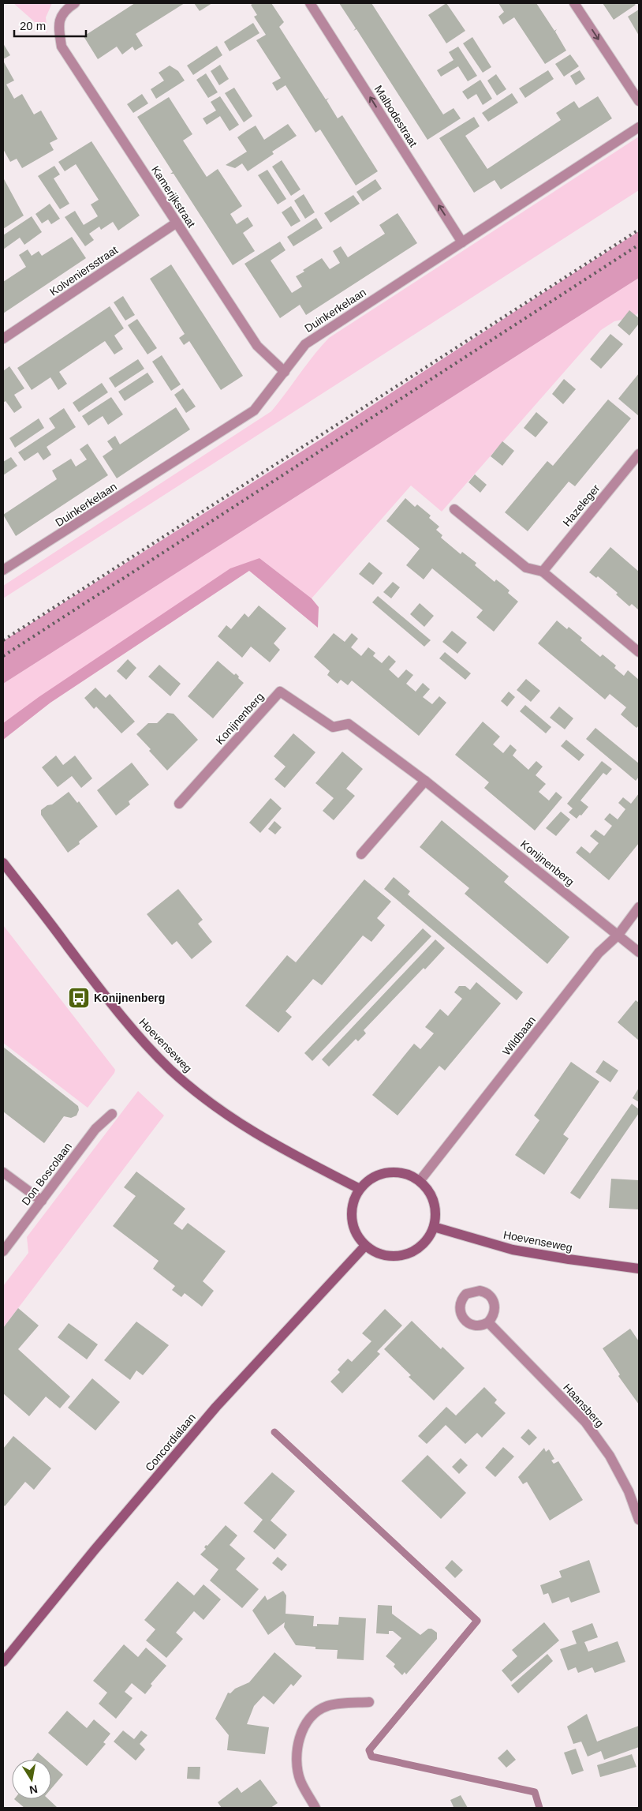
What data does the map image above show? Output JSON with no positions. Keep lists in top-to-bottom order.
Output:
{
  "streets": {
    "main road": ["Hoevenseweg", "Concordialaan"],
    "street": [
      "Malbodestraat",
      "Kamerijkstraat",
      "Kolveniersstraat",
      "Duinkerkelaan",
      "Hazeleger",
      "Konijnenberg",
      "Wildbaan",
      "Don Boscolaan",
      "Haansberg"
    ]
  },
  "crossings": [
    ["Malbodestraat", "Duinkerkelaan"],
    ["Kamerijkstraat", "Kolveniersstraat"],
    ["Kamerijkstraat", "Duinkerkelaan"],
    ["Konijnenberg", "Wildbaan"],
    ["Wildbaan", "Hoevenseweg"],
    ["Wildbaan", "Concordialaan"],
    ["Hoevenseweg", "Concordialaan"]
  ],
  "one_way": ["Malbodestraat"],
  "places": {
    "bus stop": ["Konijnenberg"]
  },
  "scale_bar": "20 m",
  "north": "bottom"
}
